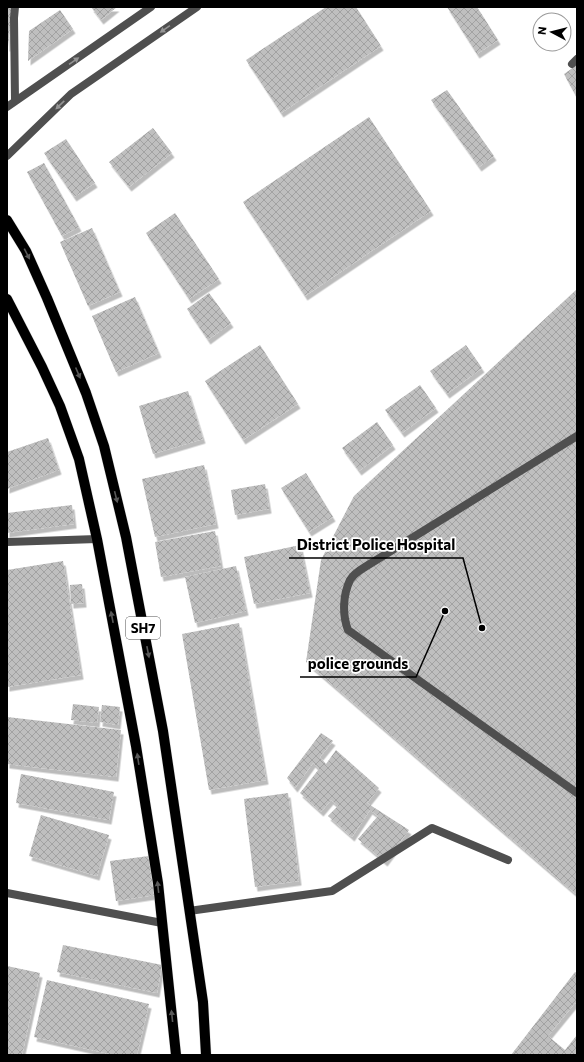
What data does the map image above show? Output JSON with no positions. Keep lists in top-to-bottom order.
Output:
{
  "streets": {
    "main road": ["SH7"]
  },
  "places": ["police grounds", "District Police Hospital"],
  "north": "left"
}
